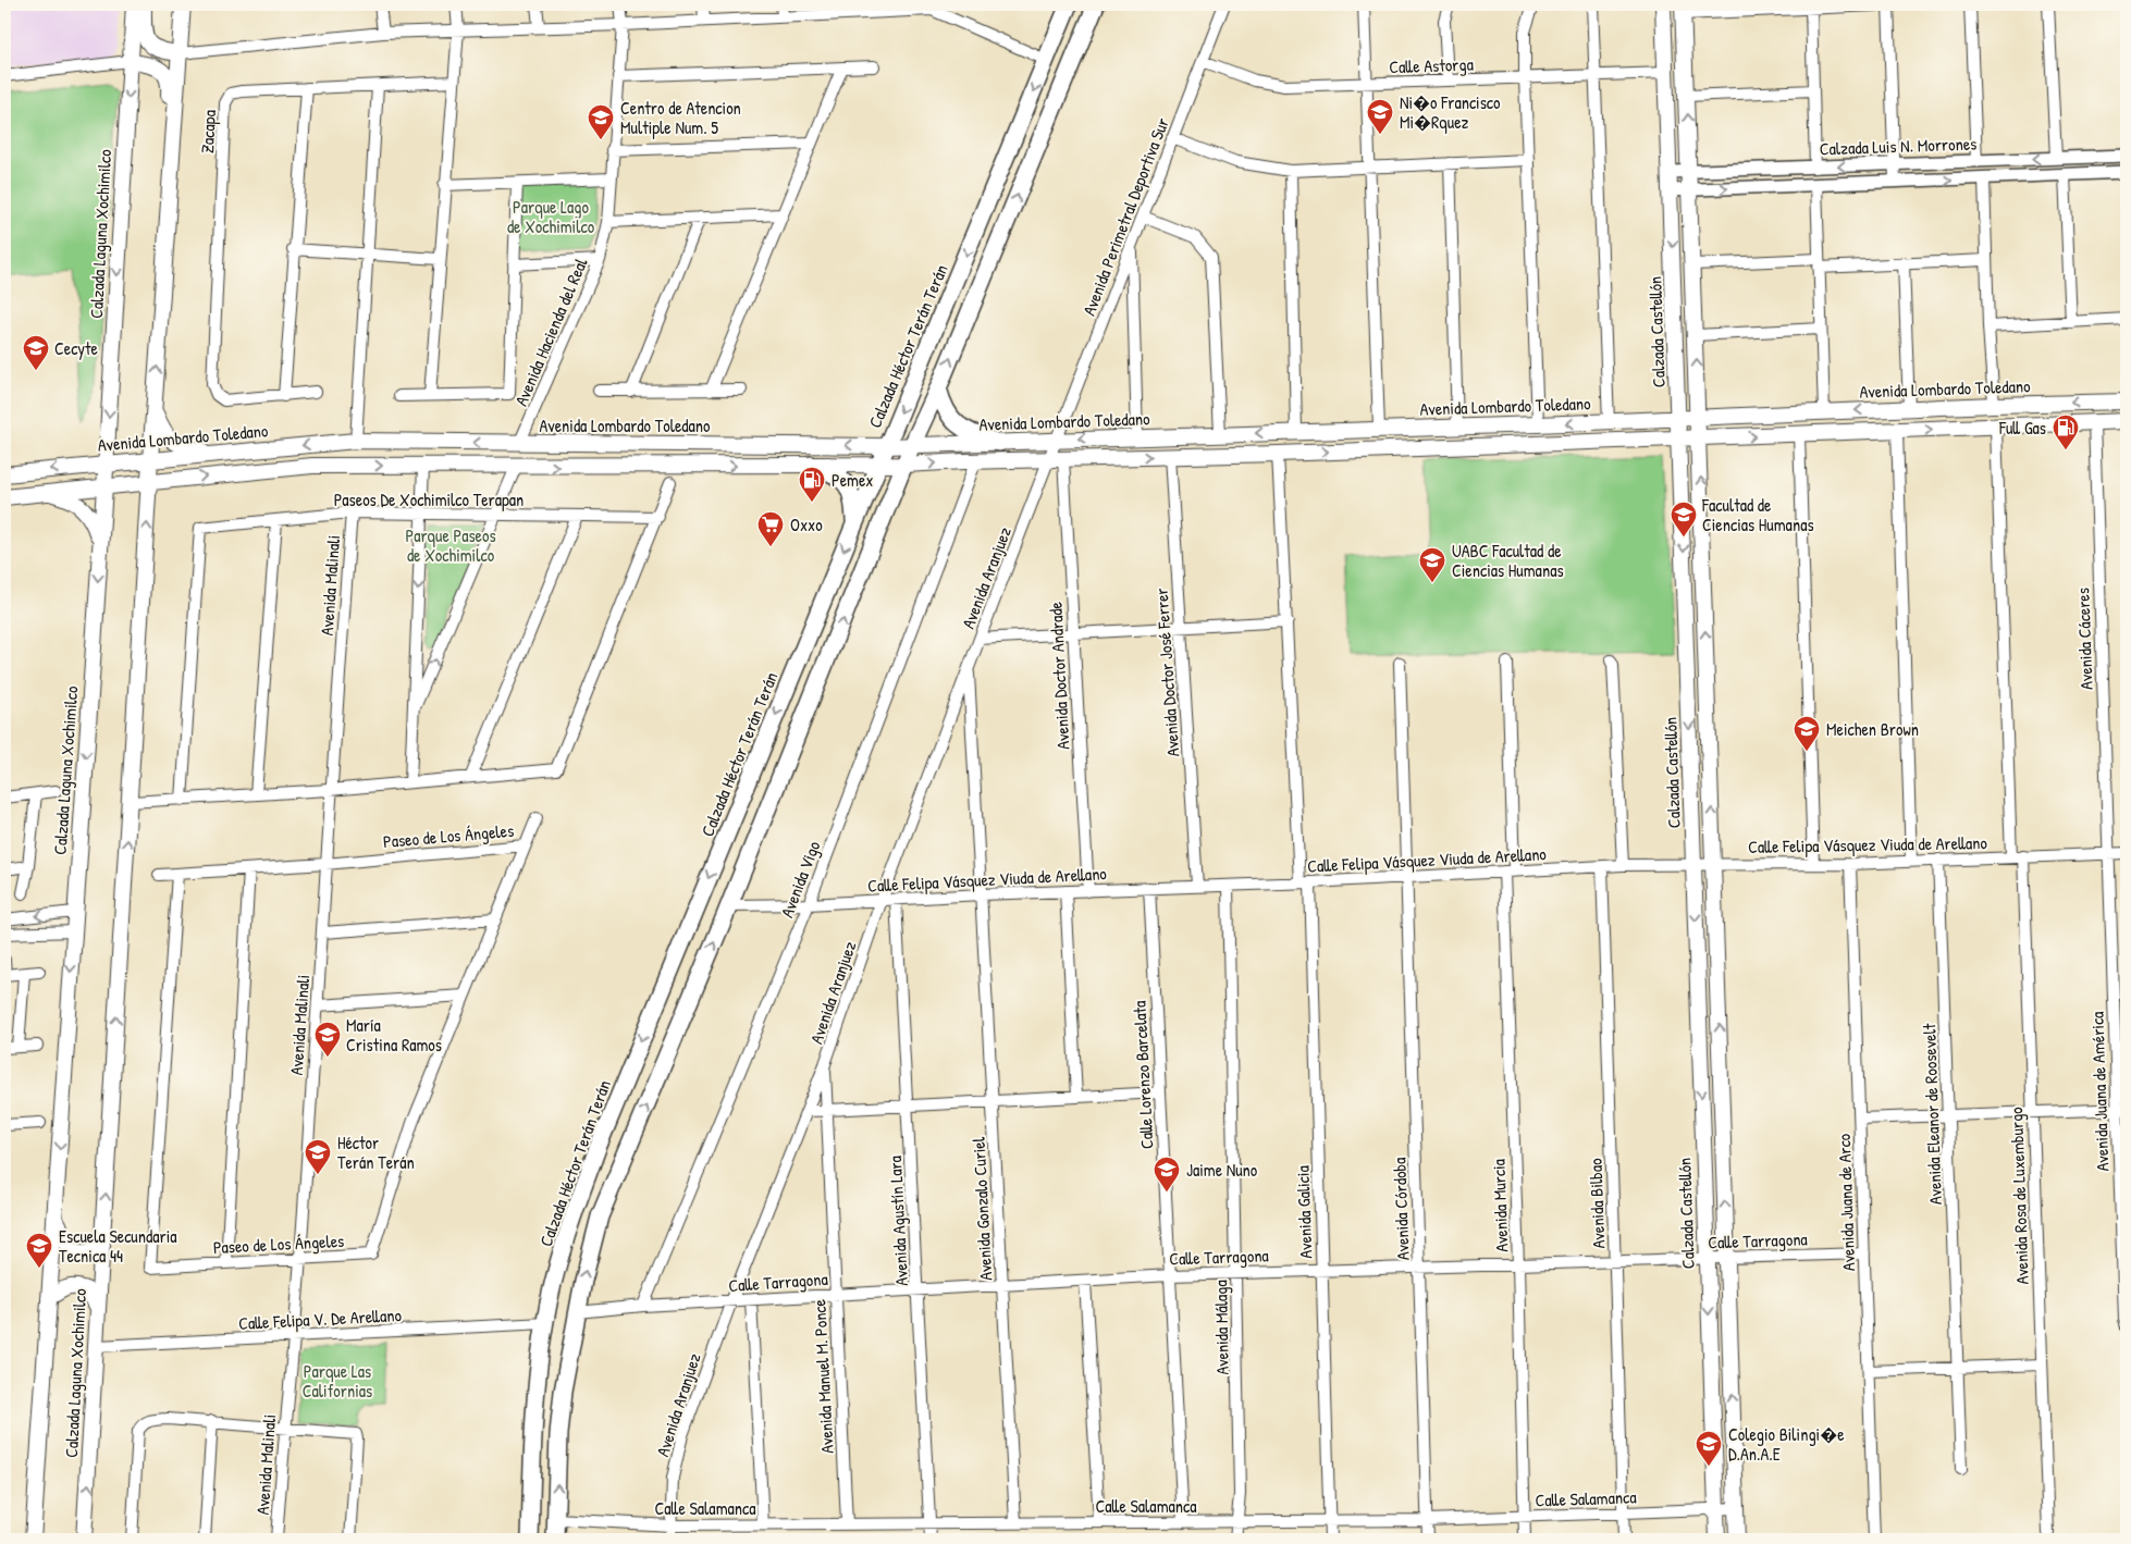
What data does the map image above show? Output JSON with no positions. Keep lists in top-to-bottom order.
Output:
{
  "streets": {
    "main road": [
      "Calzada Laguna Xochimilco",
      "Calzada Castellón",
      "Calzada Héctor Terán Terán",
      "Avenida Lombardo Toledano"
    ],
    "street": [
      "Calle Astorga",
      "Zacapa",
      "Calzada Luis N. Morrones",
      "Avenida Perimetral Deportiva Sur",
      "Avenida Hacienda del Real",
      "Paseos De Xochimilco Terapan",
      "Avenida Aranjuez",
      "Avenida Malinali",
      "Avenida Cáceres",
      "Avenida Doctor José Ferrer",
      "Avenida Doctor Andrade",
      "Paseo de Los Ángeles",
      "Calle Felipa Vásquez Viuda de Arellano",
      "Avenida Vigo",
      "Calle Lorenzo Barcelata",
      "Avenida Juana de América",
      "Avenida Eleanor de Roosevelt",
      "Avenida Rosa de Luxemburgo",
      "Avenida Juana de Arco",
      "Avenida Bilbao",
      "Avenida Murcia",
      "Avenida Gonzalo Curiel",
      "Avenida Córdoba",
      "Avenida Galicia",
      "Avenida Agustín Lara",
      "Calle Tarragona",
      "Calle Felipa V. De Arellano",
      "Avenida Málaga",
      "Avenida Manuel M. Ponce",
      "Calle Salamanca"
    ]
  },
  "crossings": [
    ["Calle Astorga", "Avenida Perimetral Deportiva Sur"],
    ["Calle Astorga", "Calzada Castellón"],
    ["Calzada Luis N. Morrones", "Calzada Castellón"],
    ["Avenida Perimetral Deportiva Sur", "Avenida Lombardo Toledano"],
    ["Avenida Perimetral Deportiva Sur", "Avenida Aranjuez"],
    ["Avenida Perimetral Deportiva Sur", "Avenida Doctor Andrade"],
    ["Calzada Laguna Xochimilco", "Avenida Lombardo Toledano"],
    ["Calzada Laguna Xochimilco", "Calle Felipa V. De Arellano"],
    ["Avenida Hacienda del Real", "Avenida Lombardo Toledano"],
    ["Calzada Castellón", "Avenida Lombardo Toledano"],
    ["Calzada Castellón", "Calle Felipa Vásquez Viuda de Arellano"],
    ["Calzada Castellón", "Calle Tarragona"],
    ["Calzada Castellón", "Calle Salamanca"],
    ["Calzada Héctor Terán Terán", "Avenida Lombardo Toledano"],
    ["Calzada Héctor Terán Terán", "Calle Felipa V. De Arellano"],
    ["Avenida Lombardo Toledano", "Avenida Aranjuez"],
    ["Avenida Lombardo Toledano", "Avenida Cáceres"],
    ["Avenida Lombardo Toledano", "Avenida Doctor José Ferrer"],
    ["Avenida Lombardo Toledano", "Avenida Doctor Andrade"],
    ["Avenida Lombardo Toledano", "Avenida Vigo"],
    ["Avenida Lombardo Toledano", "Avenida Rosa de Luxemburgo"],
    ["Avenida Lombardo Toledano", "Avenida Galicia"],
    ["Paseos De Xochimilco Terapan", "Avenida Malinali"],
    ["Avenida Aranjuez", "Avenida Doctor Andrade"],
    ["Avenida Aranjuez", "Calle Felipa Vásquez Viuda de Arellano"],
    ["Avenida Aranjuez", "Avenida Gonzalo Curiel"],
    ["Avenida Aranjuez", "Calle Tarragona"],
    ["Avenida Aranjuez", "Avenida Manuel M. Ponce"],
    ["Avenida Aranjuez", "Calle Salamanca"],
    ["Avenida Malinali", "Paseo de Los Ángeles"],
    ["Avenida Malinali", "Calle Felipa V. De Arellano"],
    ["Avenida Cáceres", "Calle Felipa Vásquez Viuda de Arellano"],
    ["Avenida Cáceres", "Avenida Juana de América"],
    ["Avenida Doctor José Ferrer", "Calle Felipa Vásquez Viuda de Arellano"],
    ["Avenida Doctor Andrade", "Calle Felipa Vásquez Viuda de Arellano"],
    ["Calle Felipa Vásquez Viuda de Arellano", "Avenida Vigo"],
    ["Calle Felipa Vásquez Viuda de Arellano", "Calle Lorenzo Barcelata"],
    ["Calle Felipa Vásquez Viuda de Arellano", "Avenida Juana de América"],
    ["Calle Felipa Vásquez Viuda de Arellano", "Avenida Eleanor de Roosevelt"],
    ["Calle Felipa Vásquez Viuda de Arellano", "Avenida Rosa de Luxemburgo"],
    ["Calle Felipa Vásquez Viuda de Arellano", "Avenida Juana de Arco"],
    ["Calle Felipa Vásquez Viuda de Arellano", "Avenida Bilbao"],
    ["Calle Felipa Vásquez Viuda de Arellano", "Avenida Murcia"],
    ["Calle Felipa Vásquez Viuda de Arellano", "Avenida Gonzalo Curiel"],
    ["Calle Felipa Vásquez Viuda de Arellano", "Avenida Córdoba"],
    ["Calle Felipa Vásquez Viuda de Arellano", "Avenida Galicia"],
    ["Calle Felipa Vásquez Viuda de Arellano", "Avenida Agustín Lara"],
    ["Calle Felipa Vásquez Viuda de Arellano", "Avenida Málaga"],
    ["Avenida Vigo", "Calle Tarragona"],
    ["Calle Lorenzo Barcelata", "Calle Tarragona"],
    ["Calle Lorenzo Barcelata", "Calle Salamanca"],
    ["Avenida Juana de Arco", "Calle Tarragona"],
    ["Avenida Bilbao", "Calle Tarragona"],
    ["Avenida Bilbao", "Calle Salamanca"],
    ["Avenida Murcia", "Calle Tarragona"],
    ["Avenida Murcia", "Calle Salamanca"],
    ["Avenida Gonzalo Curiel", "Calle Tarragona"],
    ["Avenida Gonzalo Curiel", "Calle Salamanca"],
    ["Avenida Córdoba", "Calle Tarragona"],
    ["Avenida Córdoba", "Calle Salamanca"],
    ["Avenida Galicia", "Calle Tarragona"],
    ["Avenida Galicia", "Calle Salamanca"],
    ["Avenida Agustín Lara", "Calle Tarragona"],
    ["Avenida Agustín Lara", "Calle Salamanca"],
    ["Calle Tarragona", "Avenida Málaga"],
    ["Calle Tarragona", "Avenida Manuel M. Ponce"],
    ["Avenida Málaga", "Calle Salamanca"],
    ["Avenida Manuel M. Ponce", "Calle Salamanca"]
  ],
  "parks": ["Parque Lago de Xochimilco", "Parque Paseos de Xochimilco", "Parque Las Californias"],
  "places": {
    "school or university": [
      "Ni�o Francisco Mi�Rquez",
      "Centro de Atencion Multiple Num. 5",
      "Cecyte",
      "Facultad de Ciencias Humanas",
      "UABC Facultad de Ciencias Humanas",
      "Meichen Brown",
      "María Cristina Ramos",
      "Héctor Terán Terán",
      "Jaime Nuno",
      "Escuela Secundaria Tecnica 44",
      "Colegio Bilingi�e D.An.A.E"
    ],
    "fuel station": ["Full Gas", "Pemex"],
    "supermarket": ["Oxxo"]
  }
}
